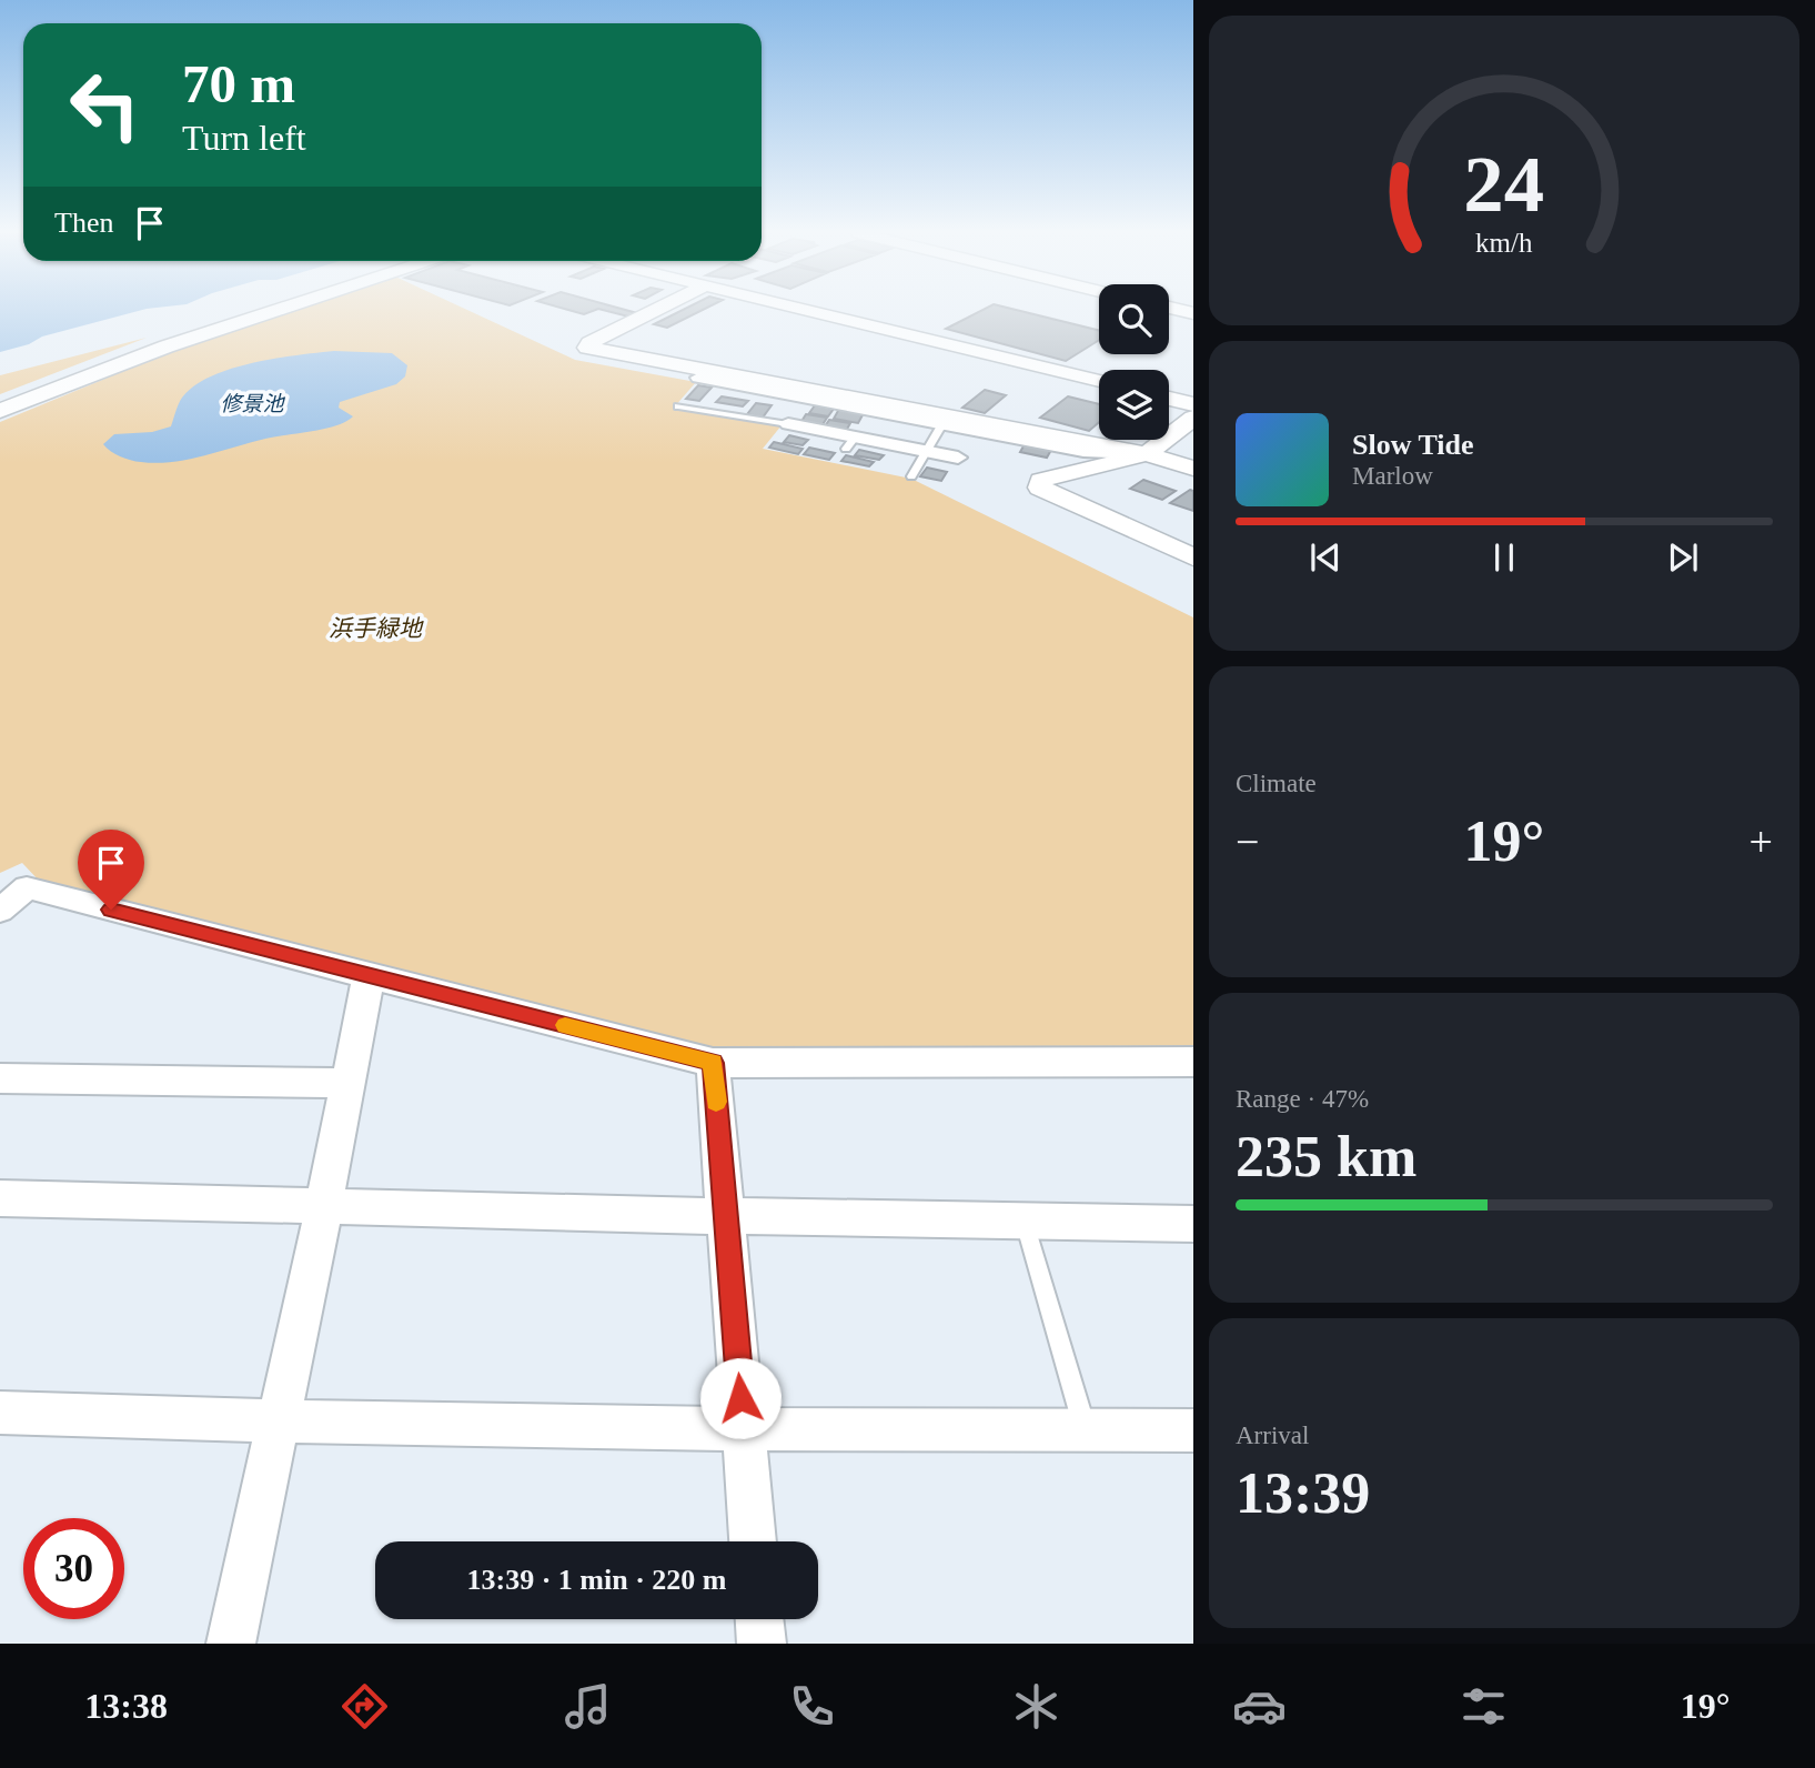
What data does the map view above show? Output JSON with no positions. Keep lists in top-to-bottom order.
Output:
{
  "water": ["修景池"],
  "parks": ["浜手緑地"],
  "page": {
    "turn": ["70 m", "Turn left"],
    "then": "Then",
    "song": ["Slow Tide", "Marlow"],
    "tile": [
      "Climate",
      ["Range · 47%", "235 km"],
      ["Arrival", "13:39"]
    ],
    "heat": ["−", "19°", "+"],
    "limit": "30",
    "trip": "13:39 · 1 min · 220 m",
    "tabs": ["13:38", "19°"],
    "gauge": ["24", "km/h"]
  }
}
